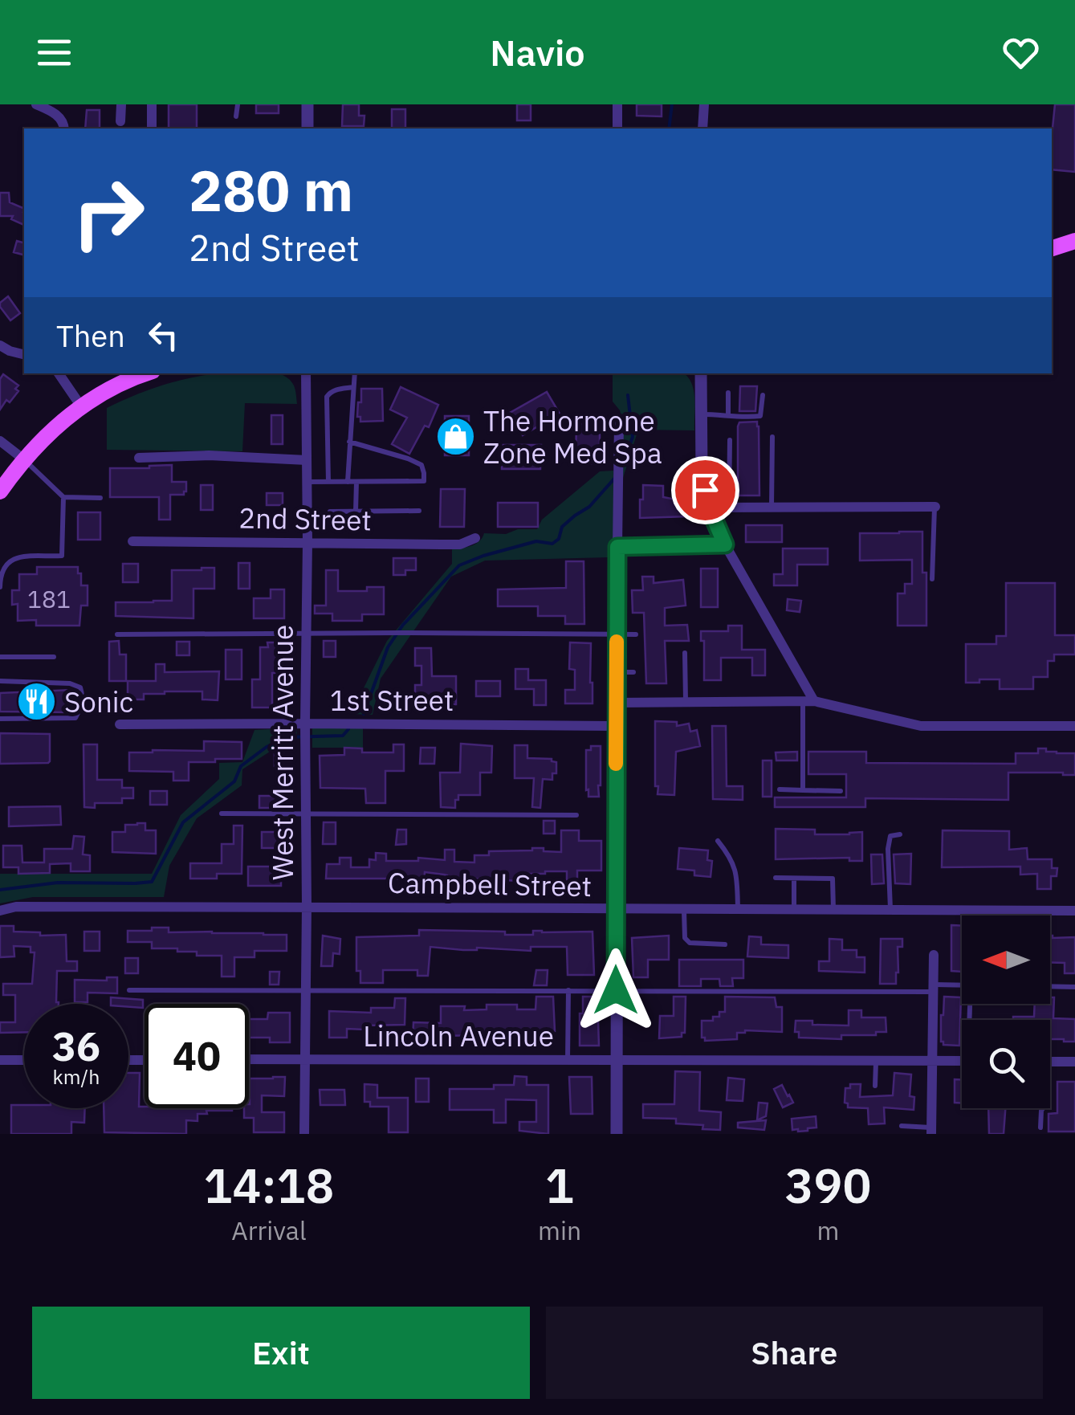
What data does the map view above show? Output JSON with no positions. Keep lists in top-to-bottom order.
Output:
{
  "streets": {
    "street": [
      "2nd Street",
      "1st Street",
      "West Merritt Avenue",
      "Campbell Street",
      "Lincoln Avenue"
    ]
  },
  "crossings": [
    ["2nd Street", "West Merritt Avenue"],
    ["1st Street", "West Merritt Avenue"],
    ["West Merritt Avenue", "Campbell Street"],
    ["West Merritt Avenue", "Lincoln Avenue"]
  ],
  "places": {
    "shop": ["The Hormone Zone Med Spa"],
    "restaurant": ["Sonic"]
  },
  "house_numbers": ["181"],
  "north": "left",
  "page": {
    "header": "Navio",
    "turn": ["280 m", "2nd Street"],
    "then": "Then",
    "speed": "36 km/h",
    "limit": "40",
    "eta": [
      "14:18",
      "Arrival",
      "1",
      "min",
      "390",
      "m"
    ],
    "buttons": ["Exit", "Share"]
  }
}
